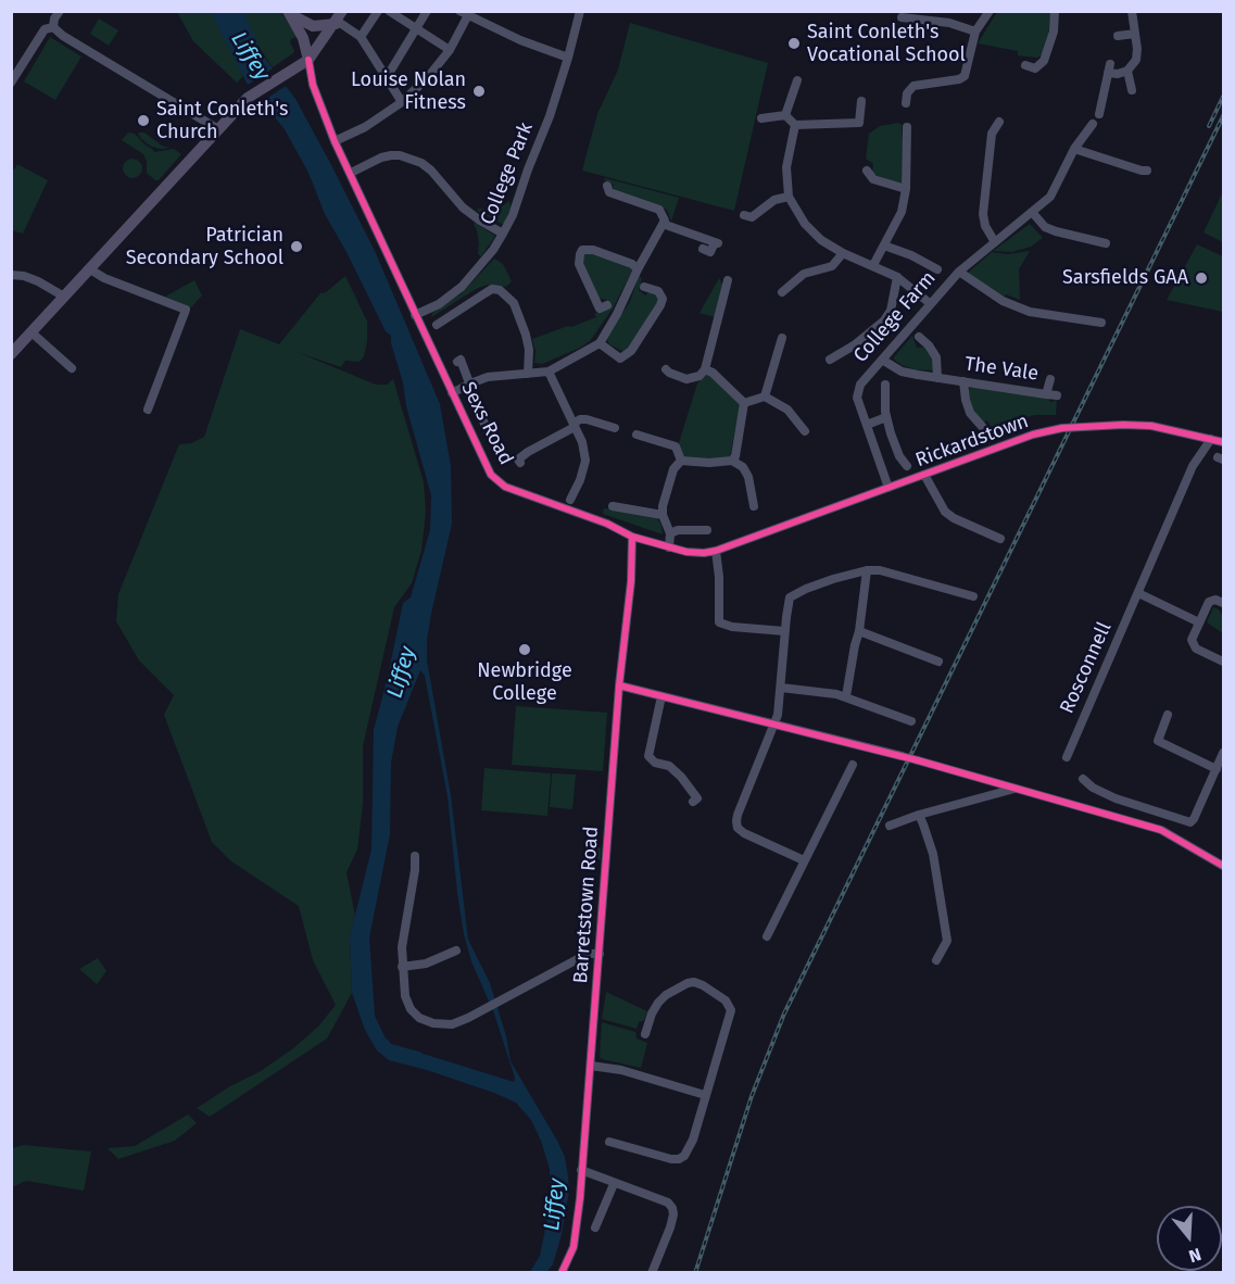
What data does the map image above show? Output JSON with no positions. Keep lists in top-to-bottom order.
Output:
{
  "streets": {
    "street": [
      "College Park",
      "College Farm",
      "The Vale",
      "Sexs Road",
      "Rickardstown",
      "Rosconnell",
      "Barretstown Road"
    ]
  },
  "crossings": [
    ["College Park", "Sexs Road"],
    ["College Farm", "The Vale"],
    ["College Farm", "Sexs Road"],
    ["College Farm", "Rickardstown"],
    ["Sexs Road", "Rickardstown"],
    ["Sexs Road", "Barretstown Road"],
    ["Rickardstown", "Rosconnell"]
  ],
  "water": ["Liffey"],
  "places": [
    "Saint Conleth's Vocational School",
    "Louise Nolan Fitness",
    "Saint Conleth's Church",
    "Patrician Secondary School",
    "Sarsfields GAA",
    "Newbridge College"
  ],
  "north": "bottom"
}
